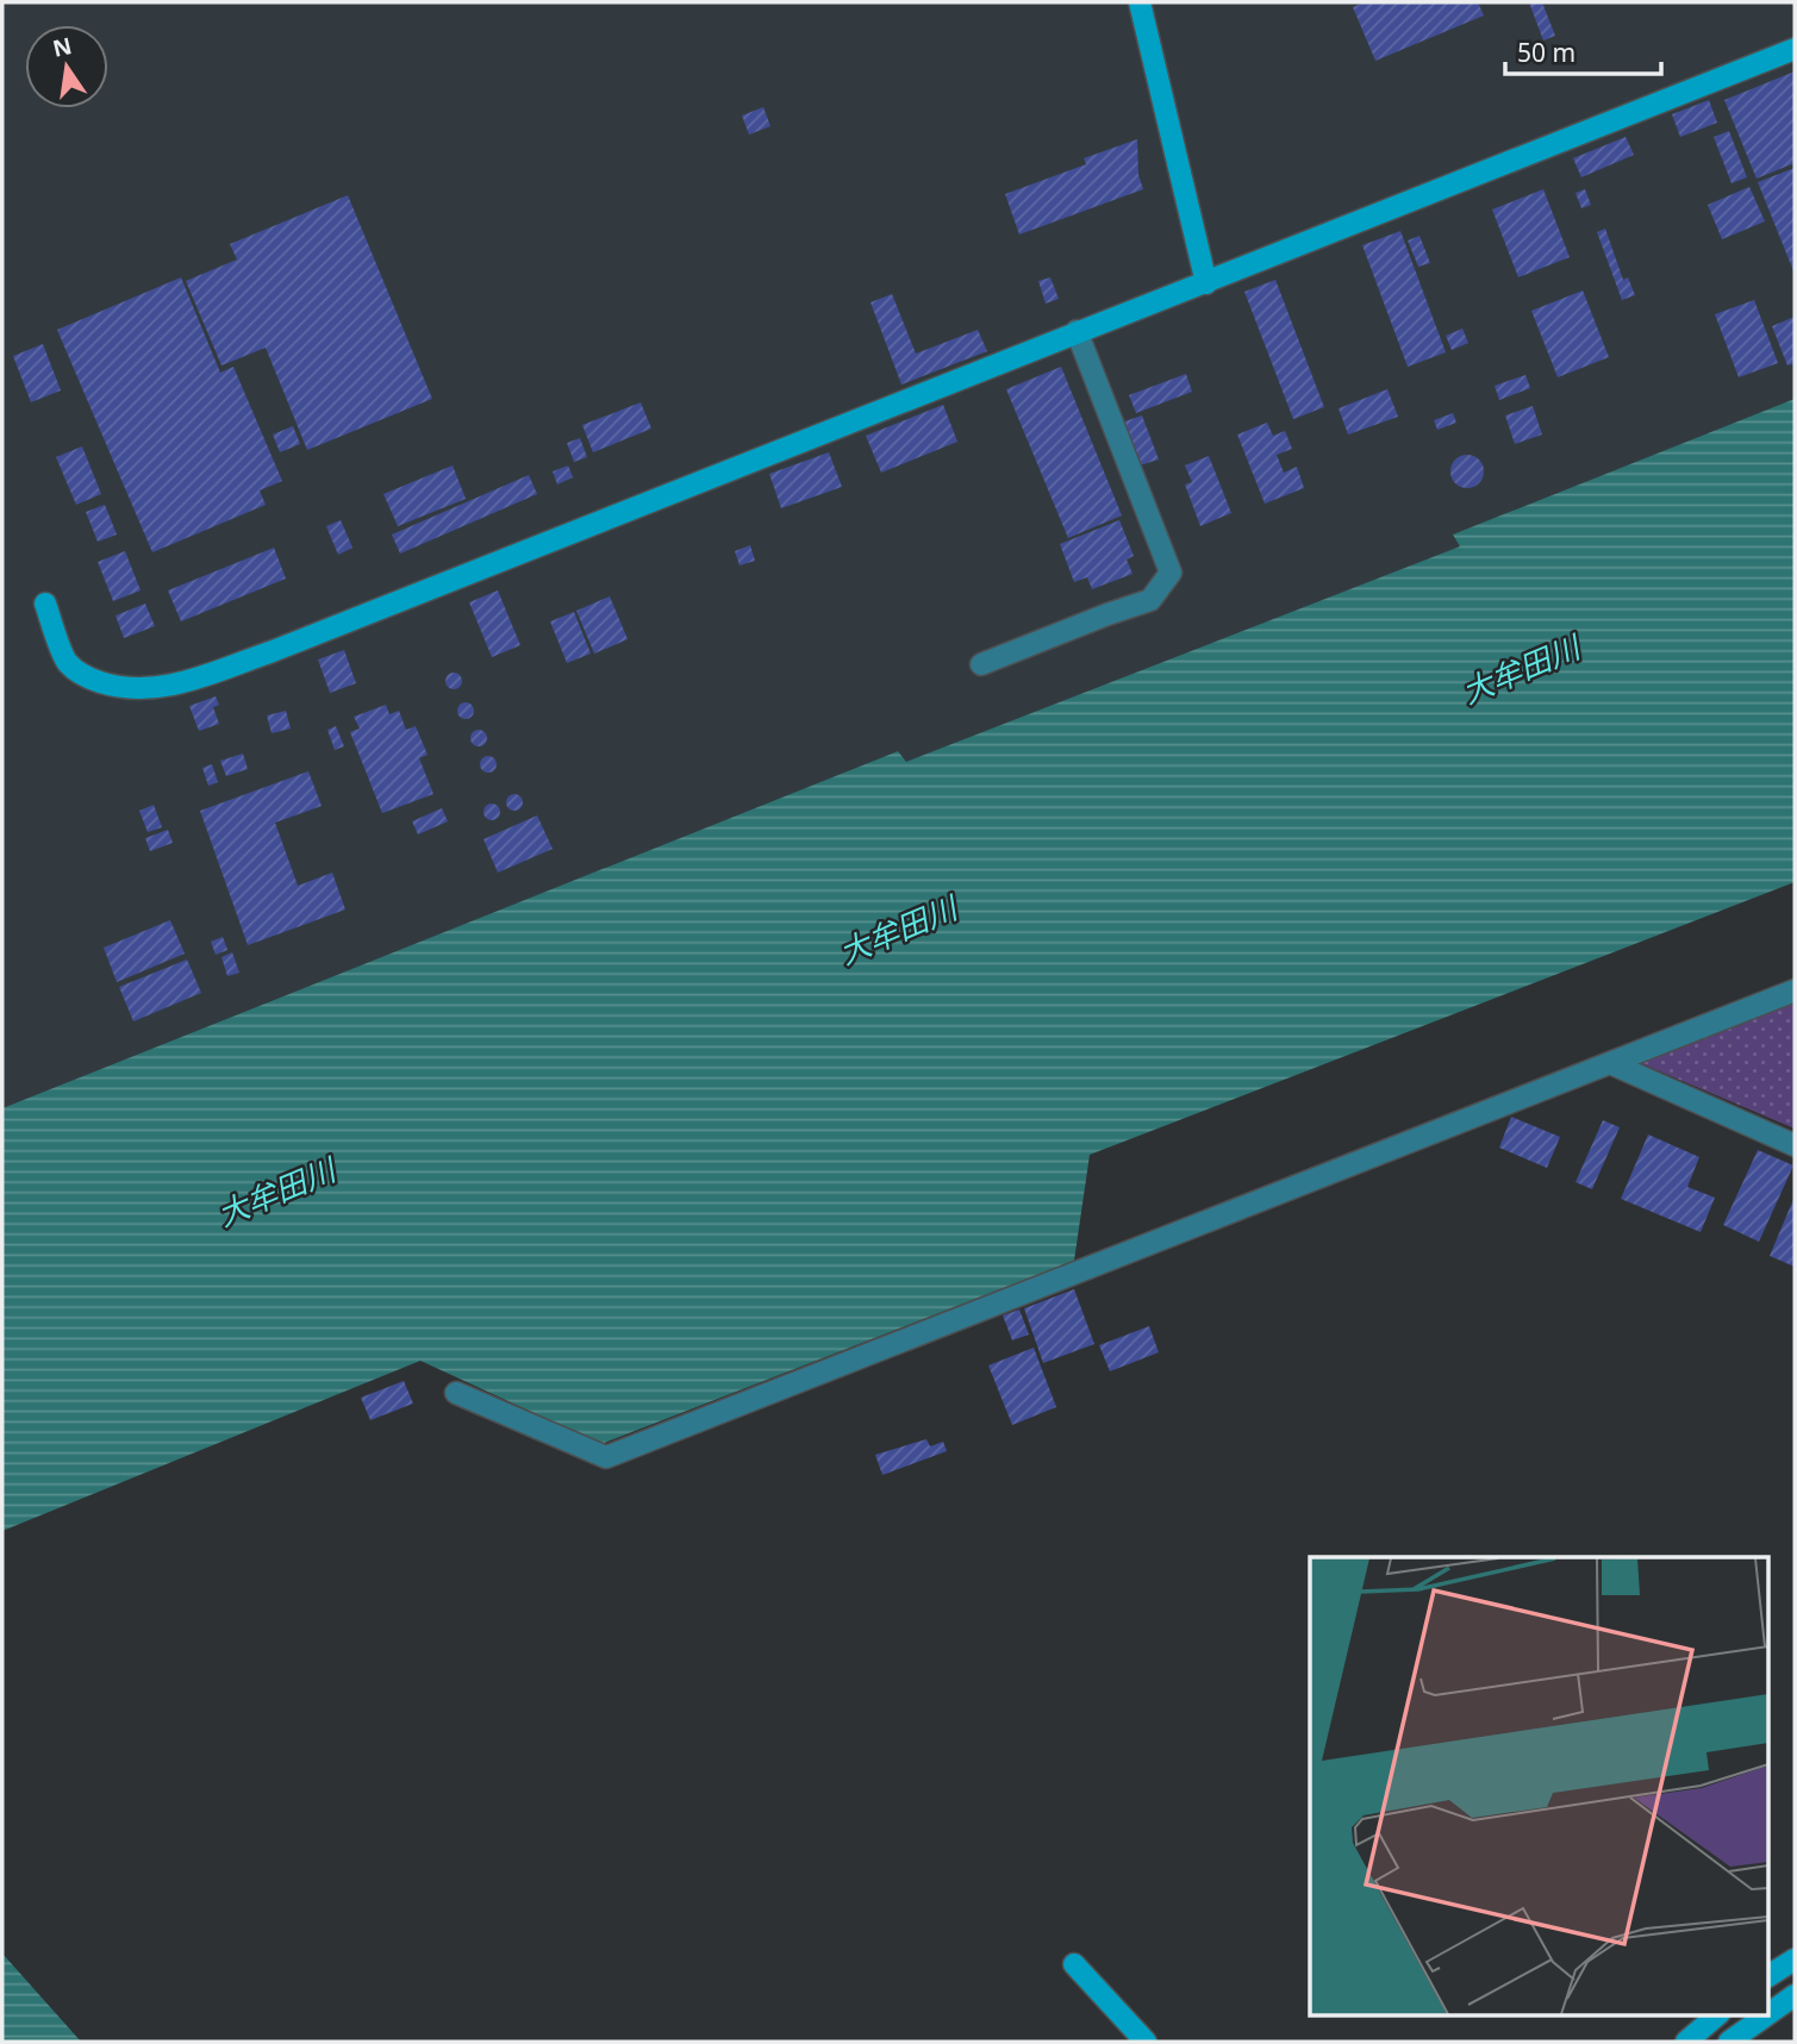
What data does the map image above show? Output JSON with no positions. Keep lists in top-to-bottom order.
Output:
{
  "water": ["大牟田川"],
  "scale_bar": "50 m",
  "north": "top"
}
